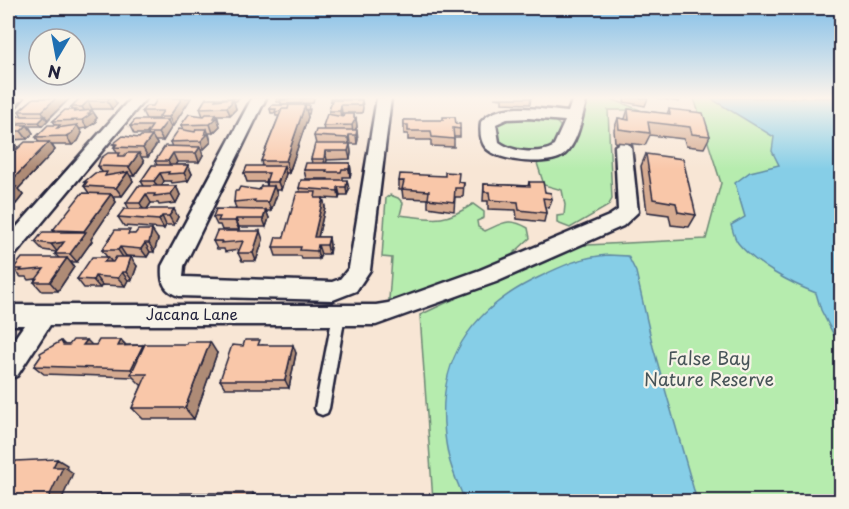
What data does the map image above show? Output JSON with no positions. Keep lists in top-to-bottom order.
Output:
{
  "streets": {
    "street": ["Jacana Lane"]
  },
  "parks": ["False Bay Nature Reserve"],
  "north": "bottom"
}
